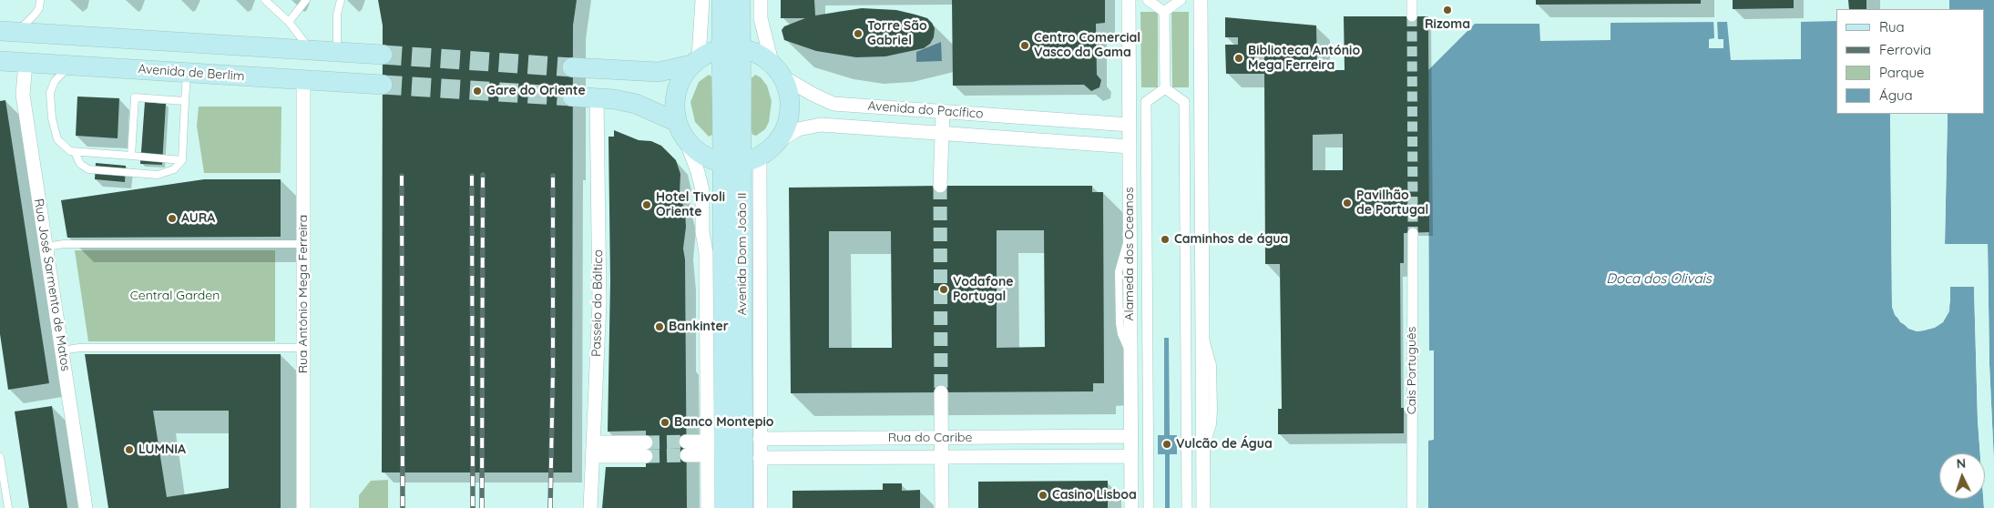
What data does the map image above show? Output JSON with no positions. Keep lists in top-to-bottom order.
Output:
{
  "streets": {
    "main road": ["Avenida de Berlim", "Avenida Dom João II"],
    "street": [
      "Avenida do Pacífico",
      "Alameda dos Oceanos",
      "Rua José Sarmento de Matos",
      "Rua António Mega Ferreira",
      "Passeio do Báltico",
      "Cais Português",
      "Rua do Caribe"
    ]
  },
  "crossings": [
    ["Avenida de Berlim", "Rua José Sarmento de Matos"],
    ["Avenida de Berlim", "Rua António Mega Ferreira"],
    ["Avenida do Pacífico", "Alameda dos Oceanos"],
    ["Avenida Dom João II", "Rua do Caribe"],
    ["Alameda dos Oceanos", "Rua do Caribe"]
  ],
  "water": ["Doca dos Olivais"],
  "parks": ["Central Garden"],
  "places": [
    "Rizoma",
    "Torre São Gabriel",
    "Centro Comercial Vasco da Gama",
    "Biblioteca António Mega Ferreira",
    "Gare do Oriente",
    "Pavilhão de Portugal",
    "Hotel Tivoli Oriente",
    "AURA",
    "Caminhos de água",
    "Vodafone Portugal",
    "Bankinter",
    "Banco Montepio",
    "Vulcão de Água",
    "LUMNIA",
    "Casino Lisboa"
  ],
  "legend": [
    "Rua",
    "Ferrovia",
    "Parque",
    "Água"
  ],
  "north": "top"
}
